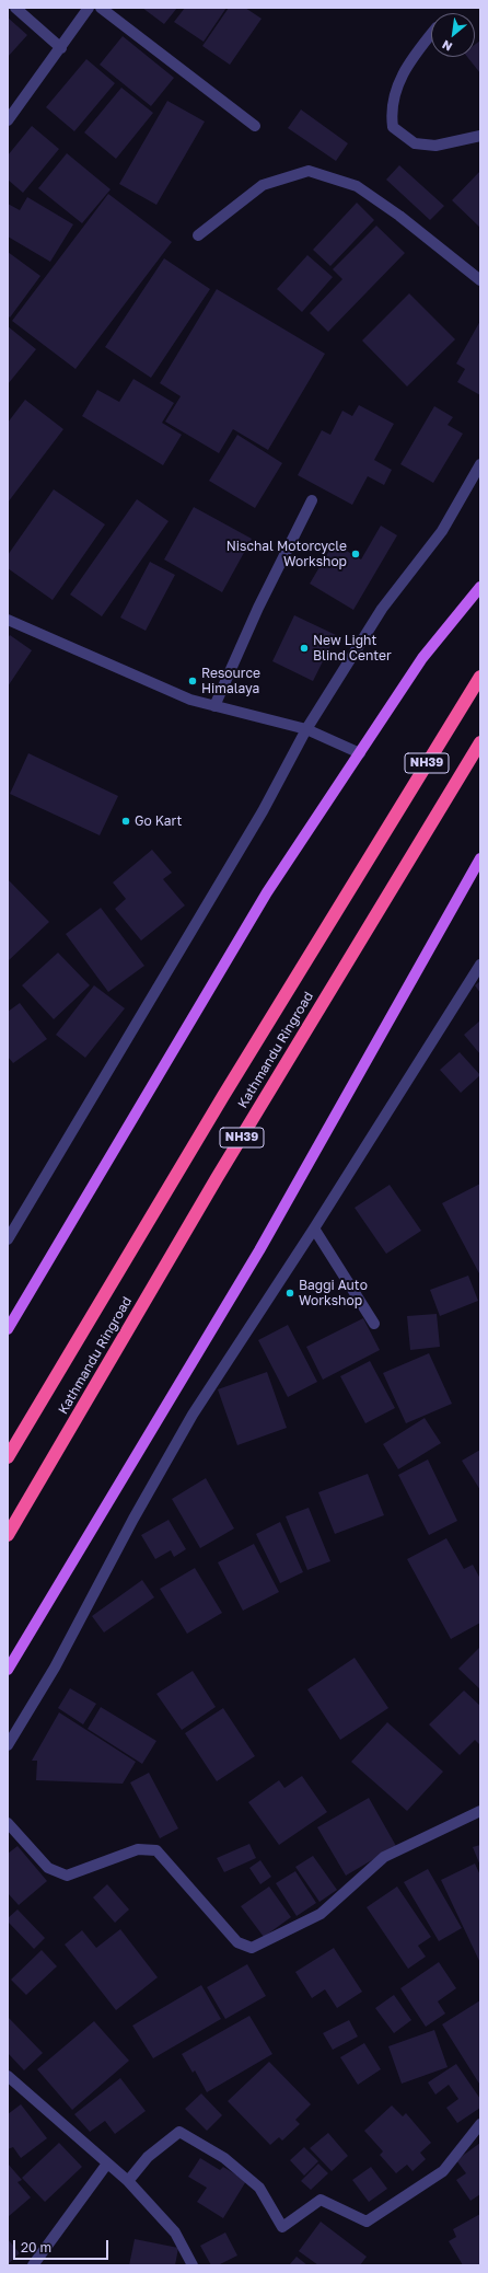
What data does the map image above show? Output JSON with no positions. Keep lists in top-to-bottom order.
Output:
{
  "streets": {
    "highway": ["NH39", "Kathmandu Ringroad"]
  },
  "places": [
    "Nischal Motorcycle Workshop",
    "New Light Blind Center",
    "Resource Himalaya",
    "Go Kart",
    "Baggi Auto Workshop"
  ],
  "scale_bar": "20 m",
  "north": "bottom left"
}
